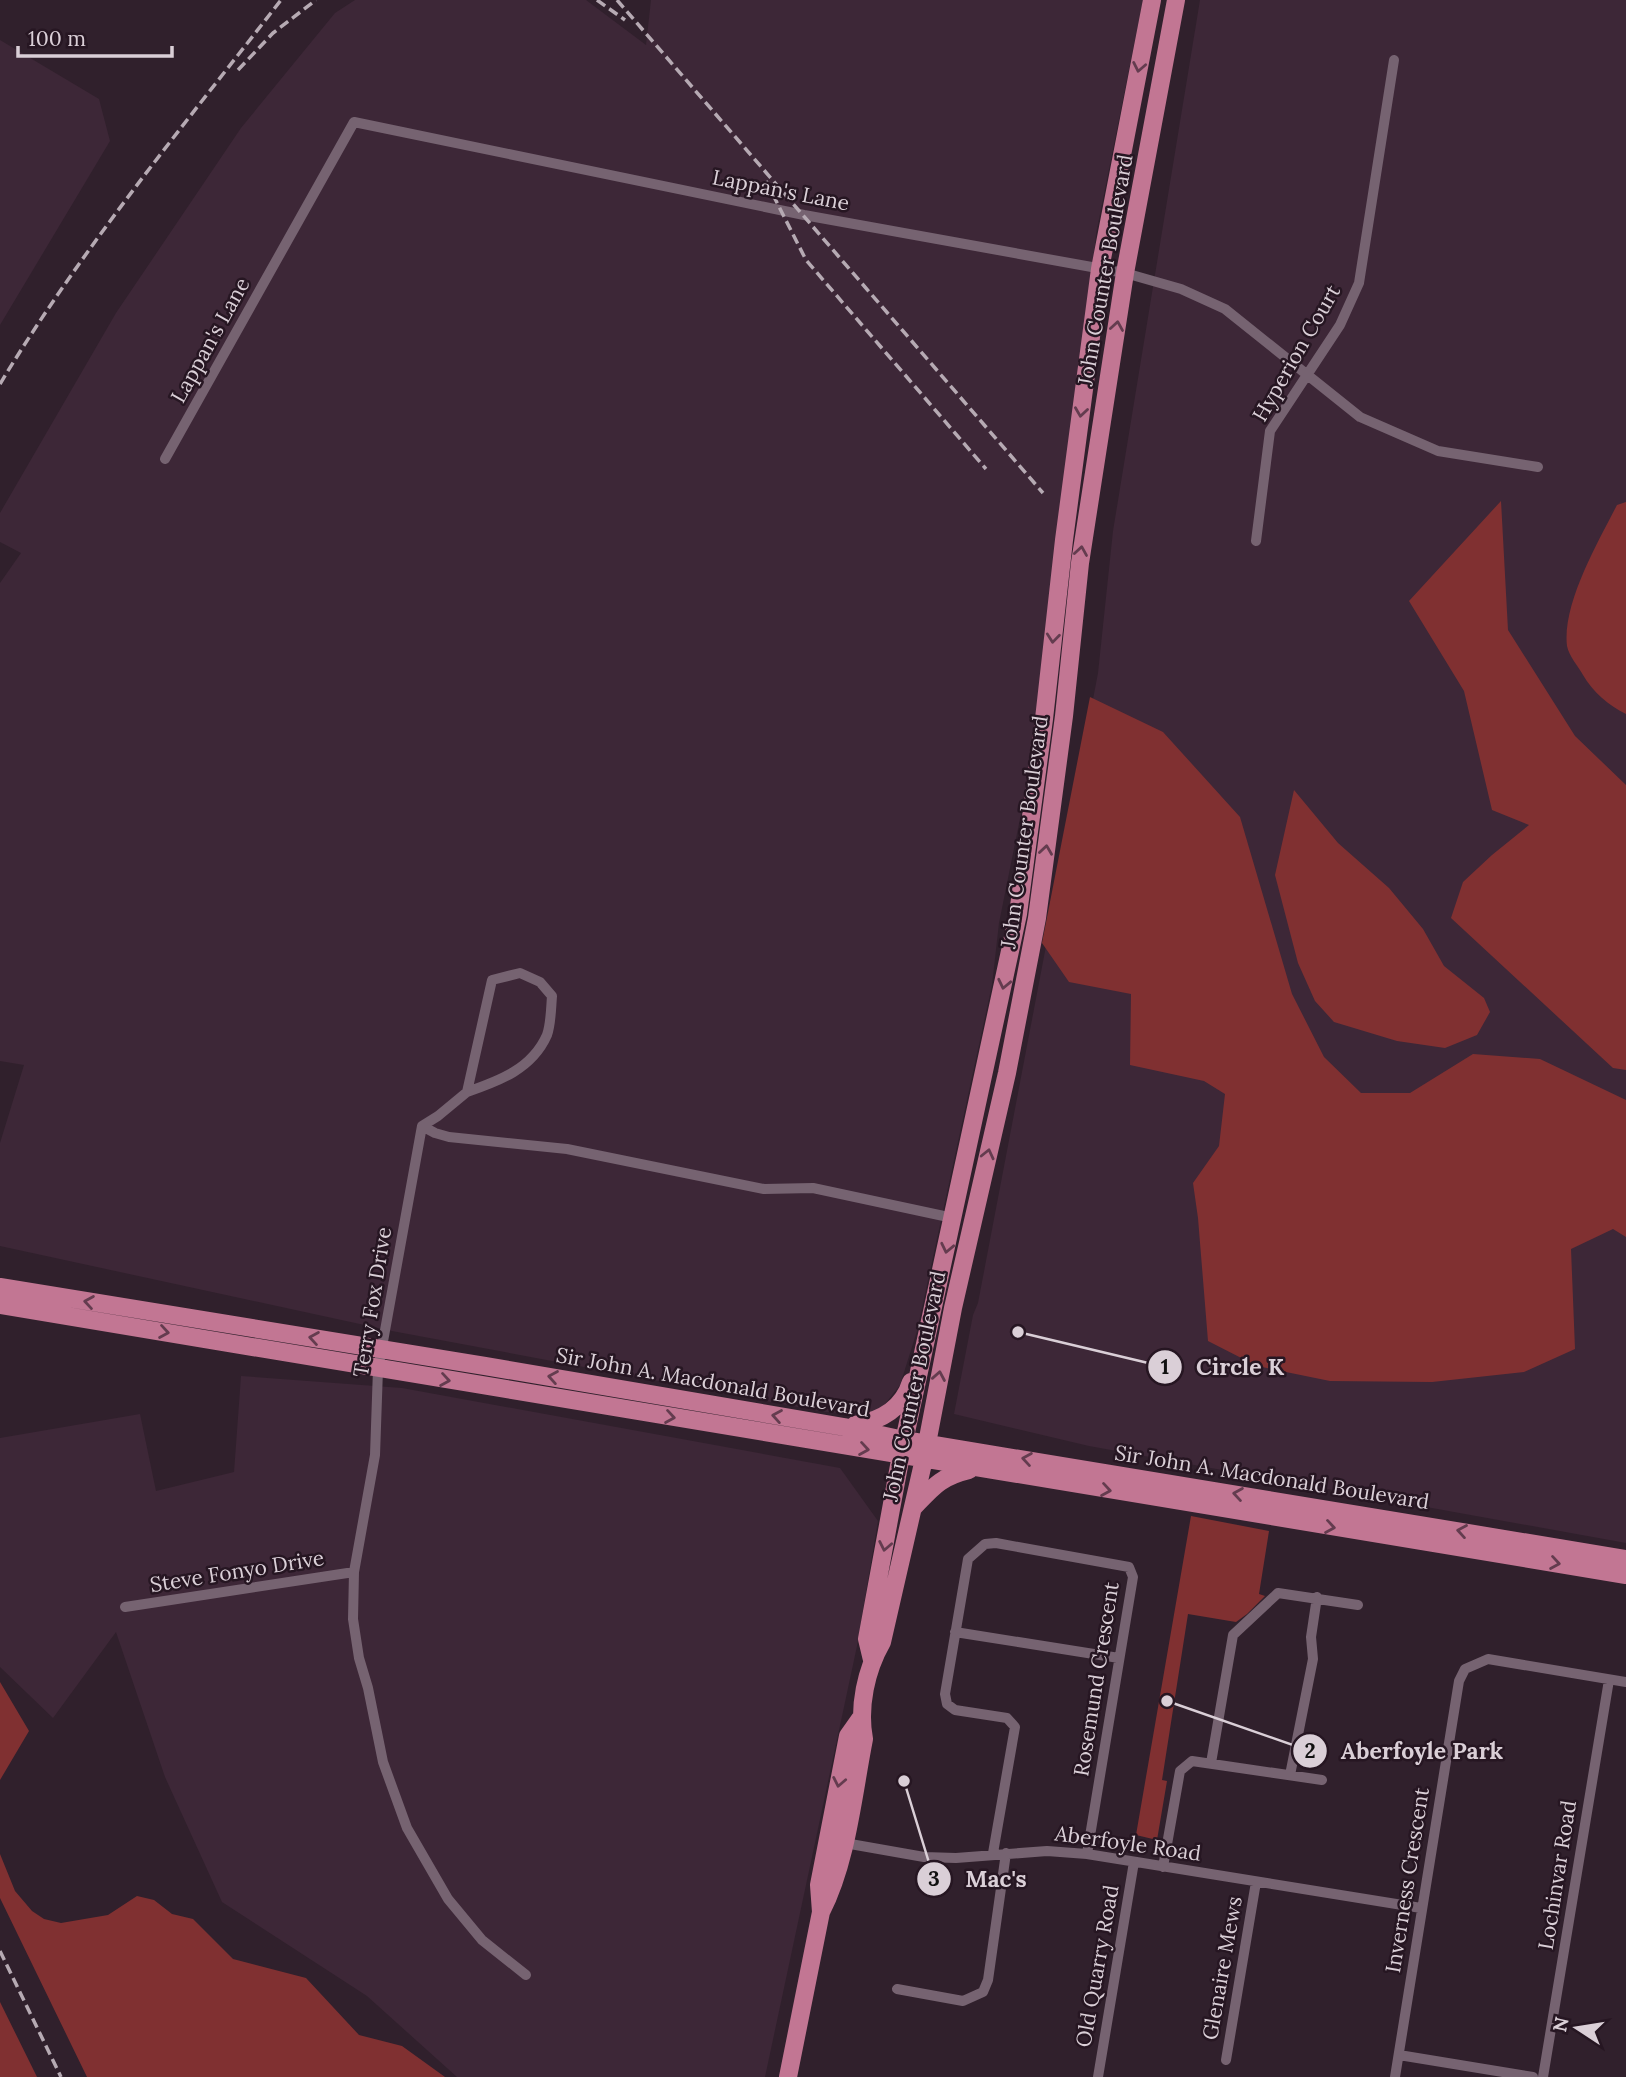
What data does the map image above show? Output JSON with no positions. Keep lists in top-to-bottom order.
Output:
{
  "streets": {
    "main road": ["John Counter Boulevard", "Sir John A. Macdonald Boulevard"],
    "street": [
      "Lappan's Lane",
      "Hyperion Court",
      "Terry Fox Drive",
      "Steve Fonyo Drive",
      "Rosemund Crescent",
      "Aberfoyle Road",
      "Lochinvar Road",
      "Inverness Crescent",
      "Old Quarry Road",
      "Glenaire Mews"
    ]
  },
  "crossings": [
    ["Lappan's Lane", "John Counter Boulevard"],
    ["Lappan's Lane", "Hyperion Court"],
    ["John Counter Boulevard", "Sir John A. Macdonald Boulevard"],
    ["John Counter Boulevard", "Aberfoyle Road"],
    ["Terry Fox Drive", "Sir John A. Macdonald Boulevard"],
    ["Terry Fox Drive", "Steve Fonyo Drive"],
    ["Rosemund Crescent", "Aberfoyle Road"],
    ["Aberfoyle Road", "Inverness Crescent"],
    ["Aberfoyle Road", "Old Quarry Road"],
    ["Aberfoyle Road", "Glenaire Mews"],
    ["Lochinvar Road", "Inverness Crescent"]
  ],
  "places": ["Circle K", "Aberfoyle Park", "Mac's"],
  "scale_bar": "100 m",
  "north": "left"
}
